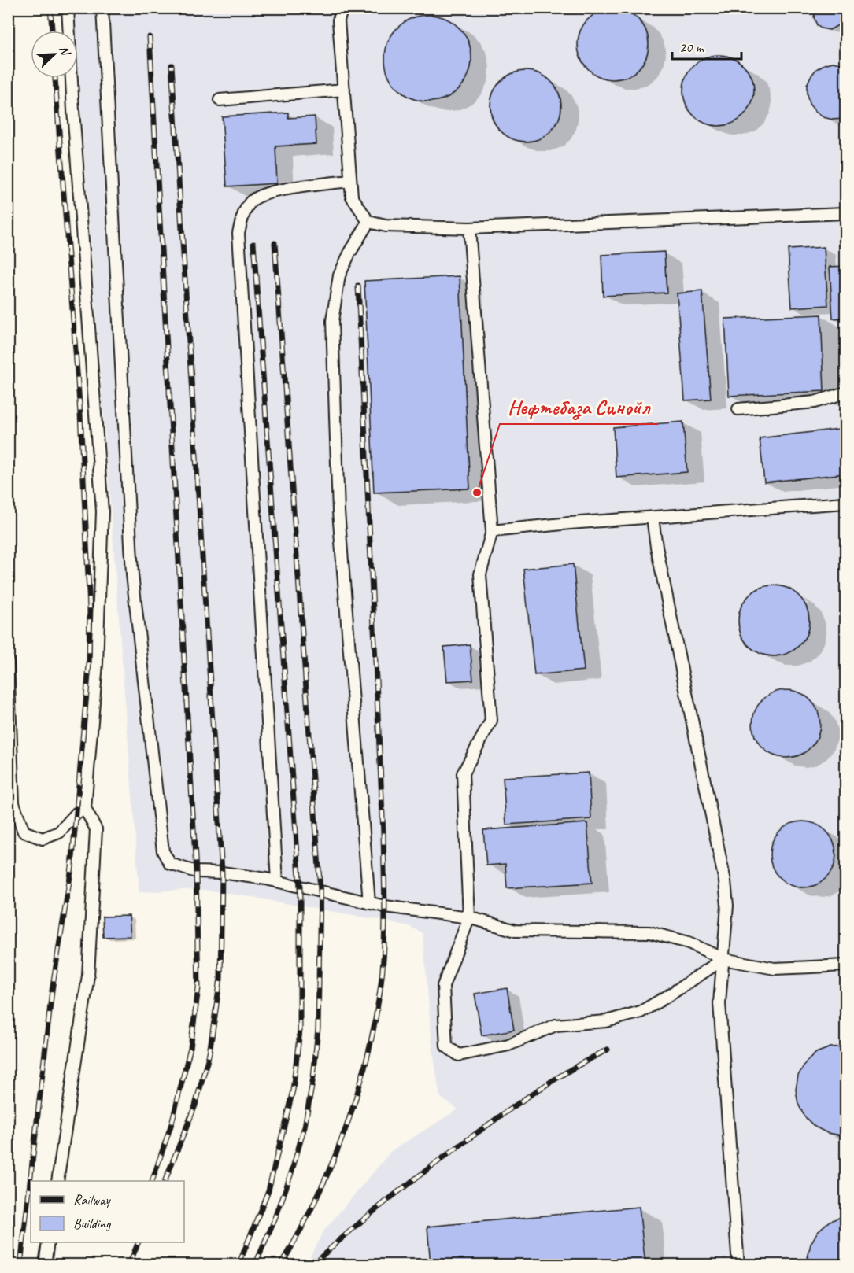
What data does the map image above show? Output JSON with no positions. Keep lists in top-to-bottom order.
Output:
{
  "places": ["Нефтебаза Синойл"],
  "legend": ["Railway", "Building"],
  "scale_bar": "20 m",
  "north": "top right"
}
